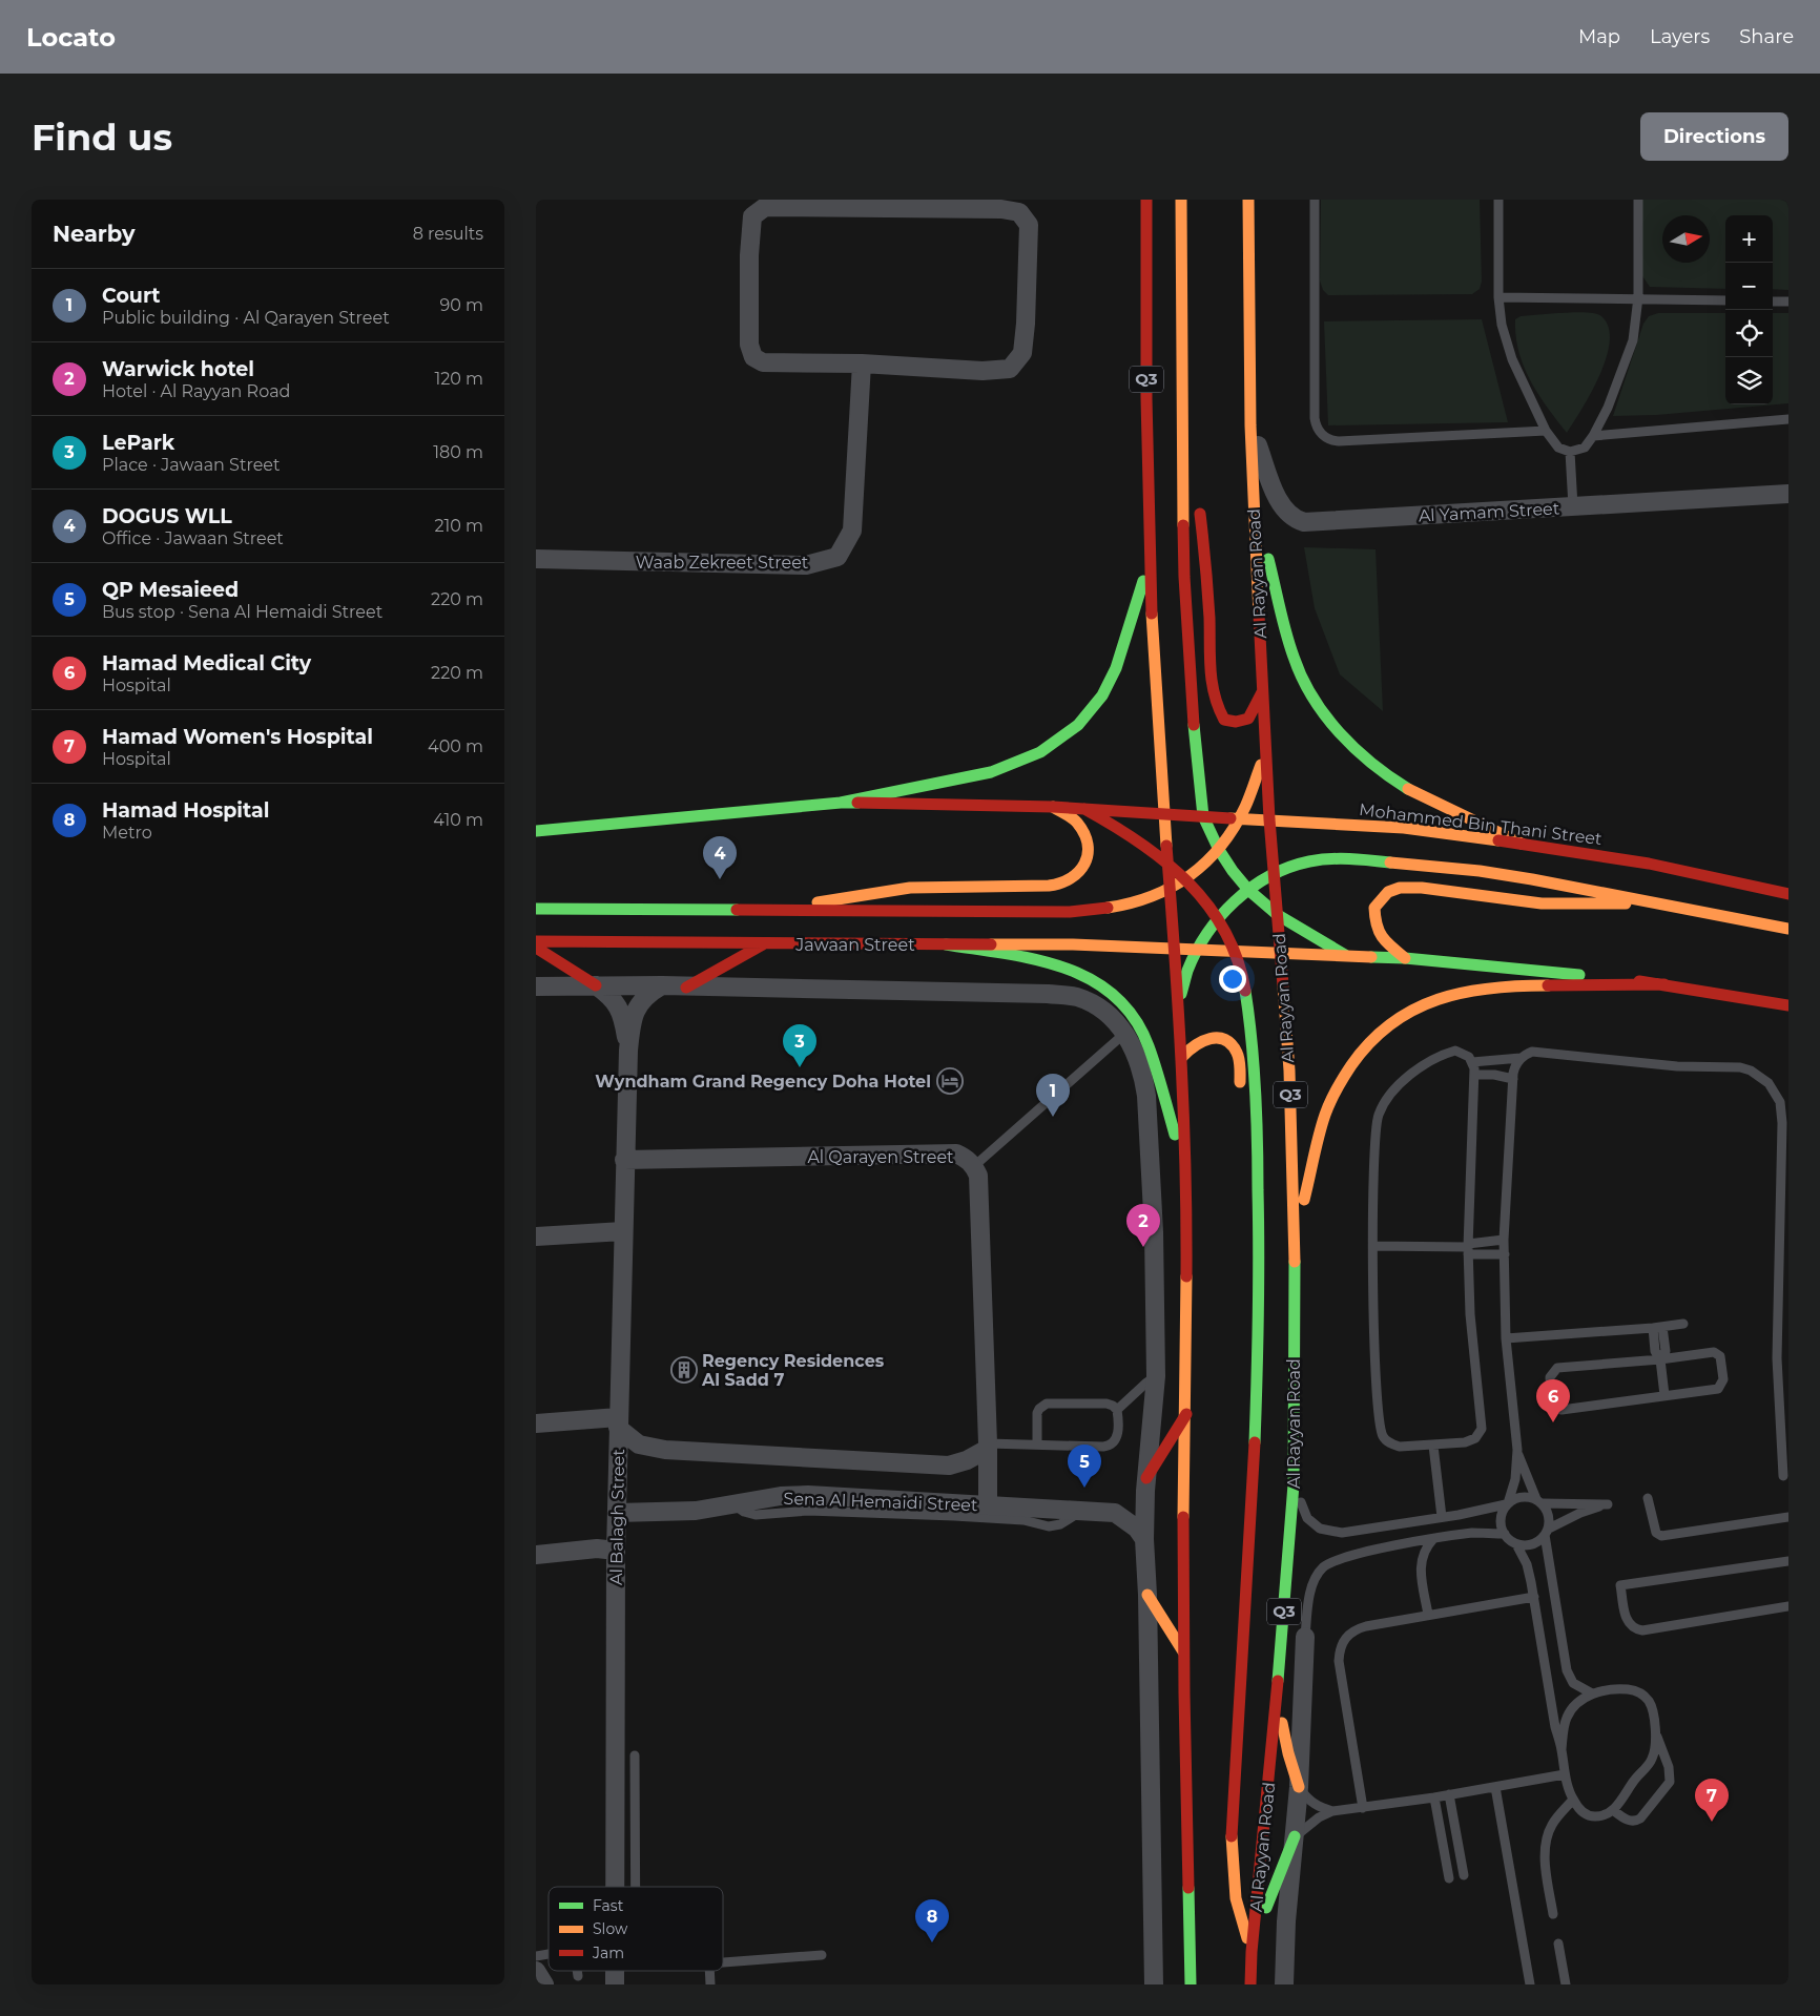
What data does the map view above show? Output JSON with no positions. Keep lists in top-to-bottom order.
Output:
{
  "streets": {
    "main road": [
      "Q3",
      "Al Rayyan Road",
      "Mohammed Bin Thani Street",
      "Jawaan Street"
    ],
    "street": [
      "Al Yamam Street",
      "Waab Zekreet Street",
      "Al Qarayen Street",
      "Sena Al Hemaidi Street",
      "Al Balagh Street"
    ]
  },
  "crossings": [
    ["Q3", "Mohammed Bin Thani Street"],
    ["Q3", "Jawaan Street"],
    ["Al Yamam Street", "Al Rayyan Road"],
    ["Al Rayyan Road", "Mohammed Bin Thani Street"],
    ["Al Qarayen Street", "Sena Al Hemaidi Street"],
    ["Al Qarayen Street", "Al Balagh Street"],
    ["Sena Al Hemaidi Street", "Al Balagh Street"]
  ],
  "places": {
    "hotel": ["Wyndham Grand Regency Doha Hotel"],
    "building": ["Regency Residences Al Sadd 7"]
  },
  "legend": ["Fast", "Slow", "Jam"],
  "north": "right",
  "page": {
    "header": "Locato",
    "nav": ["Map", "Layers", "Share"],
    "buttons": "Directions",
    "title": "Find us",
    "heading": ["Nearby", "8 results"],
    "map_buttons": ["+", "−"],
    "list": [
      {
        "mark": "1",
        "name": "Court",
        "note": "Public building · Al Qarayen Street",
        "value": "90 m"
      },
      {
        "mark": "2",
        "name": "Warwick hotel",
        "note": "Hotel · Al Rayyan Road",
        "value": "120 m"
      },
      {
        "mark": "3",
        "name": "LePark",
        "note": "Place · Jawaan Street",
        "value": "180 m"
      },
      {
        "mark": "4",
        "name": "DOGUS WLL",
        "note": "Office · Jawaan Street",
        "value": "210 m"
      },
      {
        "mark": "5",
        "name": "QP Mesaieed",
        "note": "Bus stop · Sena Al Hemaidi Street",
        "value": "220 m"
      },
      {
        "mark": "6",
        "name": "Hamad Medical City",
        "note": "Hospital",
        "value": "220 m"
      },
      {
        "mark": "7",
        "name": "Hamad Women's Hospital",
        "note": "Hospital",
        "value": "400 m"
      },
      {
        "mark": "8",
        "name": "Hamad Hospital",
        "note": "Metro",
        "value": "410 m"
      }
    ],
    "pins": [
      "4",
      "3",
      "1",
      "2",
      "6",
      "5",
      "7",
      "8"
    ]
  }
}
